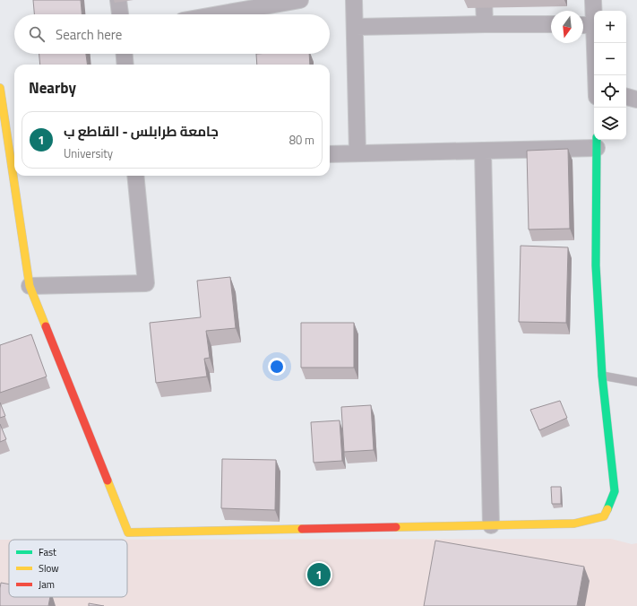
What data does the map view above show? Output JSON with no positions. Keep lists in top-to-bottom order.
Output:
{
  "legend": ["Fast", "Slow", "Jam"],
  "north": "bottom",
  "page": {
    "map_buttons": ["+", "−"],
    "search": "Search here",
    "heading": "Nearby",
    "list": [
      {
        "mark": "1",
        "name": "جامعة طرابلس - القاطع ب",
        "note": "University",
        "value": "80 m"
      }
    ],
    "pins": "1"
  }
}
